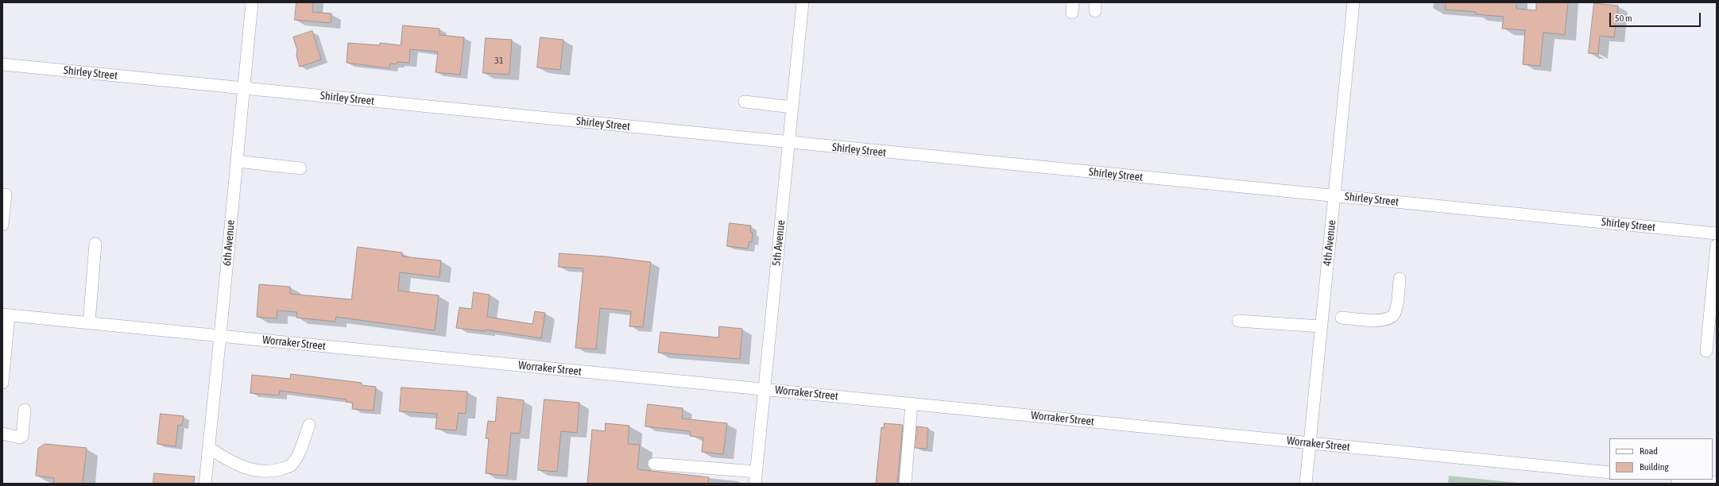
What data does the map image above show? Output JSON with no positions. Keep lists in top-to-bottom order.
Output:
{
  "streets": {
    "street": [
      "Shirley Street",
      "6th Avenue",
      "5th Avenue",
      "4th Avenue",
      "Worraker Street"
    ]
  },
  "crossings": [
    ["Shirley Street", "6th Avenue"],
    ["Shirley Street", "5th Avenue"],
    ["Shirley Street", "4th Avenue"],
    ["6th Avenue", "Worraker Street"],
    ["5th Avenue", "Worraker Street"],
    ["4th Avenue", "Worraker Street"]
  ],
  "house_numbers": ["31"],
  "legend": ["Road", "Building"],
  "scale_bar": "50 m"
}
